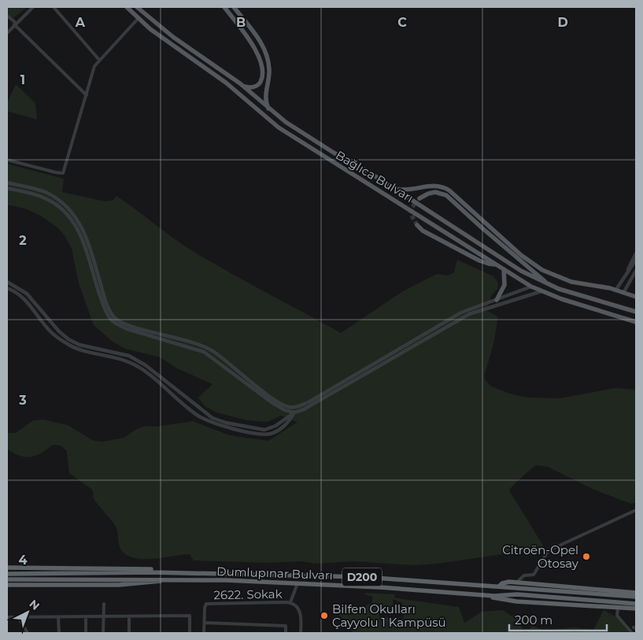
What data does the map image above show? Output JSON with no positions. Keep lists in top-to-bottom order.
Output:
{
  "streets": {
    "highway": ["Dumlupınar Bulvarı", "D200"],
    "main road": ["Bağlıca Bulvarı"],
    "street": ["2622. Sokak"]
  },
  "places": ["Citroën-Opel Otosay", "Bilfen Okulları Çayyolu 1 Kampüsü"],
  "scale_bar": "200 m",
  "north": "top right",
  "grid": {
    "columns": [
      "A",
      "B",
      "C",
      "D"
    ],
    "rows": [
      "1",
      "2",
      "3",
      "4"
    ]
  }
}
